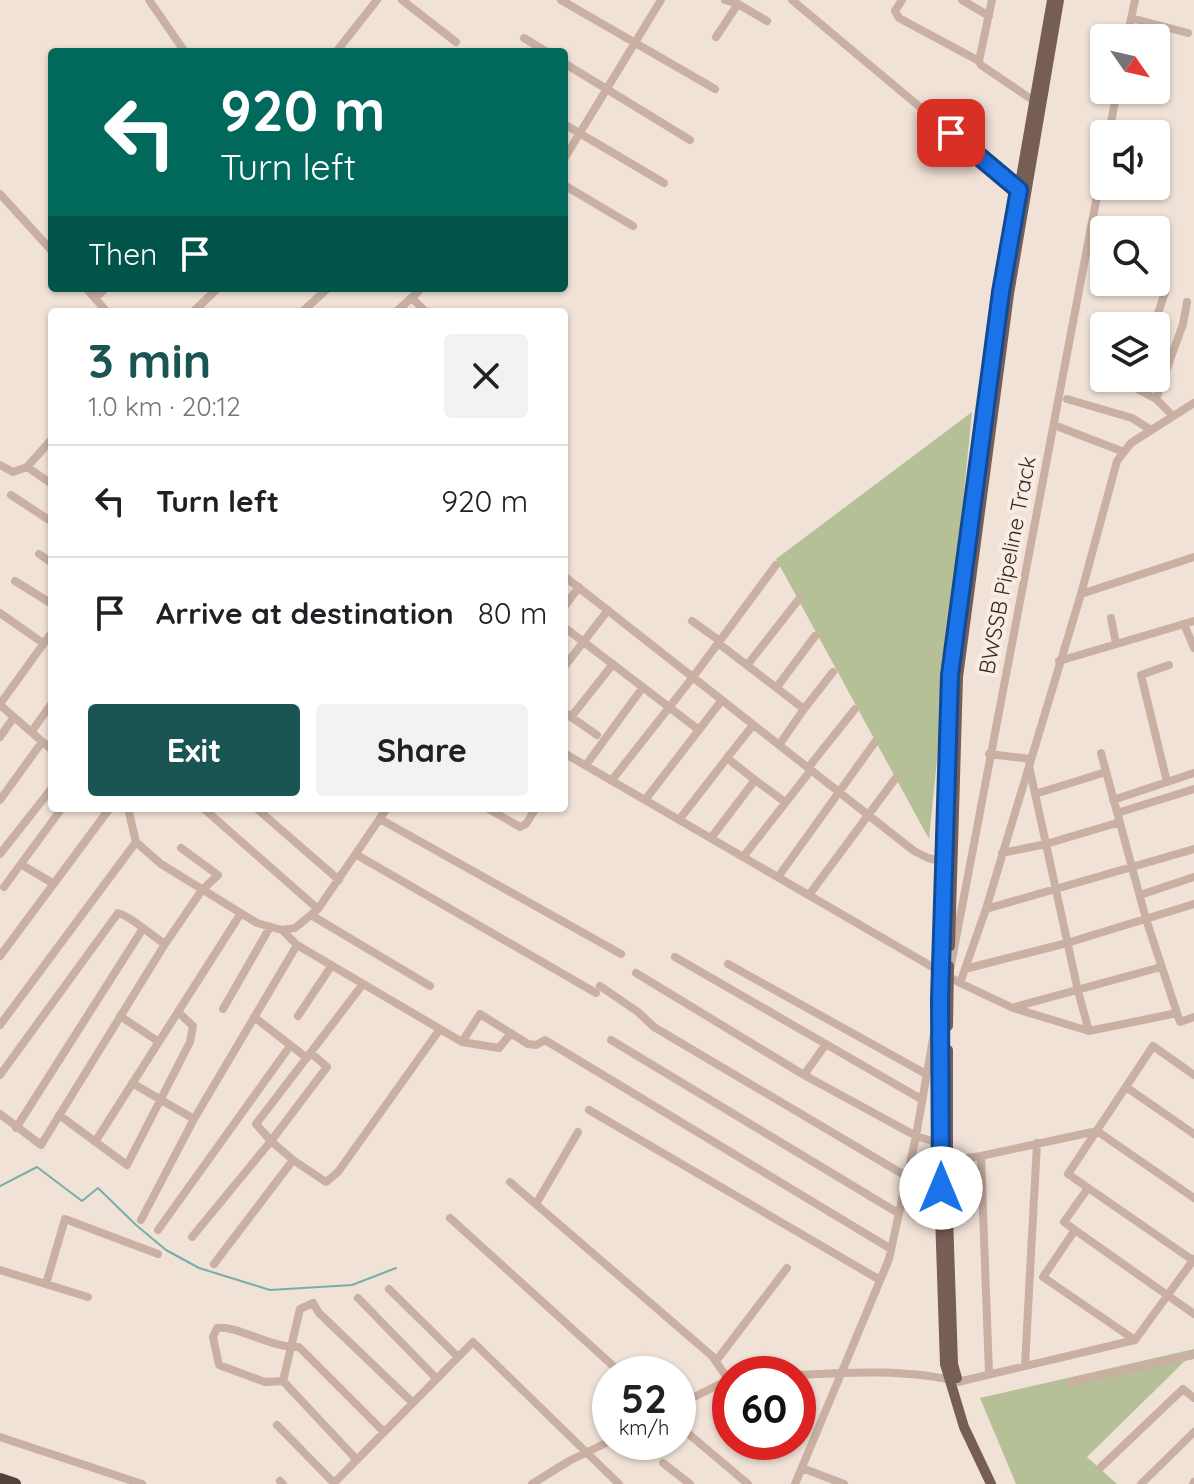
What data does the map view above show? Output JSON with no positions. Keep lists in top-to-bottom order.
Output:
{
  "streets": {
    "street": ["BWSSB Pipeline Track"]
  },
  "north": "bottom right",
  "page": {
    "turn": ["920 m", "Turn left"],
    "then": "Then",
    "heading": ["3 min", "1.0 km · 20:12"],
    "list": [
      {
        "name": "Turn left",
        "value": "920 m"
      },
      {
        "name": "Arrive at destination",
        "value": "80 m"
      }
    ],
    "buttons": ["Exit", "Share"],
    "speed": "52 km/h",
    "limit": "60"
  }
}
